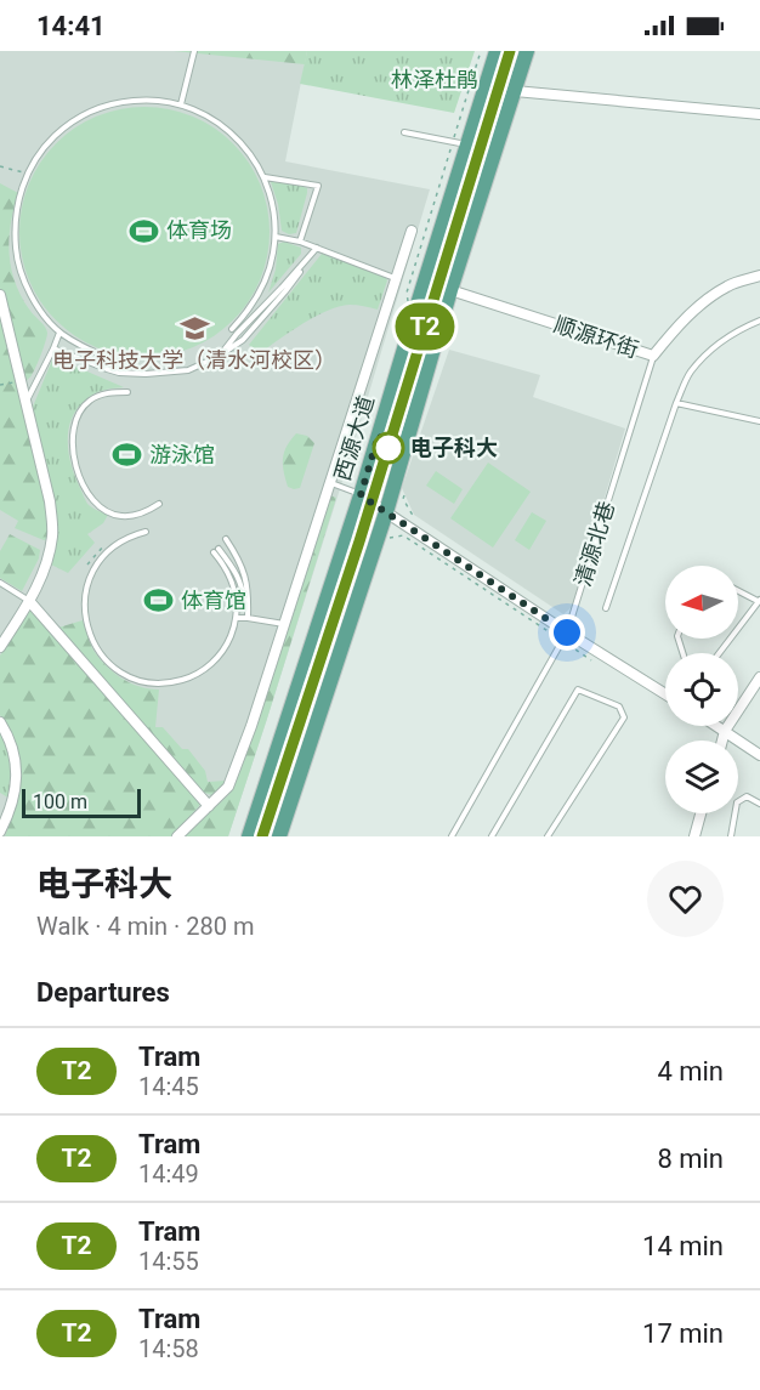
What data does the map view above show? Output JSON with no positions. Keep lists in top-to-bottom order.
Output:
{
  "streets": {
    "main road": ["西源大道"],
    "street": ["顺源环街"],
    "lane": ["清源北巷"]
  },
  "crossings": [
    ["顺源环街", "清源北巷"]
  ],
  "parks": ["林泽杜鹃"],
  "places": {
    "sports": ["体育场", "游泳馆", "体育馆"],
    "school or university": ["电子科技大学（清水河校区）"],
    "other": ["电子科大"]
  },
  "lines": ["tram line T2"],
  "scale_bar": "100 m",
  "north": "left",
  "page": {
    "status": "14:41",
    "on_map": "T2",
    "scale": "100 m",
    "heading": [
      ["电子科大", "Walk · 4 min · 280 m"],
      "Departures"
    ],
    "list": [
      {
        "mark": "T2",
        "name": "Tram",
        "note": "14:45",
        "value": "4 min"
      },
      {
        "mark": "T2",
        "name": "Tram",
        "note": "14:49",
        "value": "8 min"
      },
      {
        "mark": "T2",
        "name": "Tram",
        "note": "14:55",
        "value": "14 min"
      },
      {
        "mark": "T2",
        "name": "Tram",
        "note": "14:58",
        "value": "17 min"
      }
    ]
  }
}
